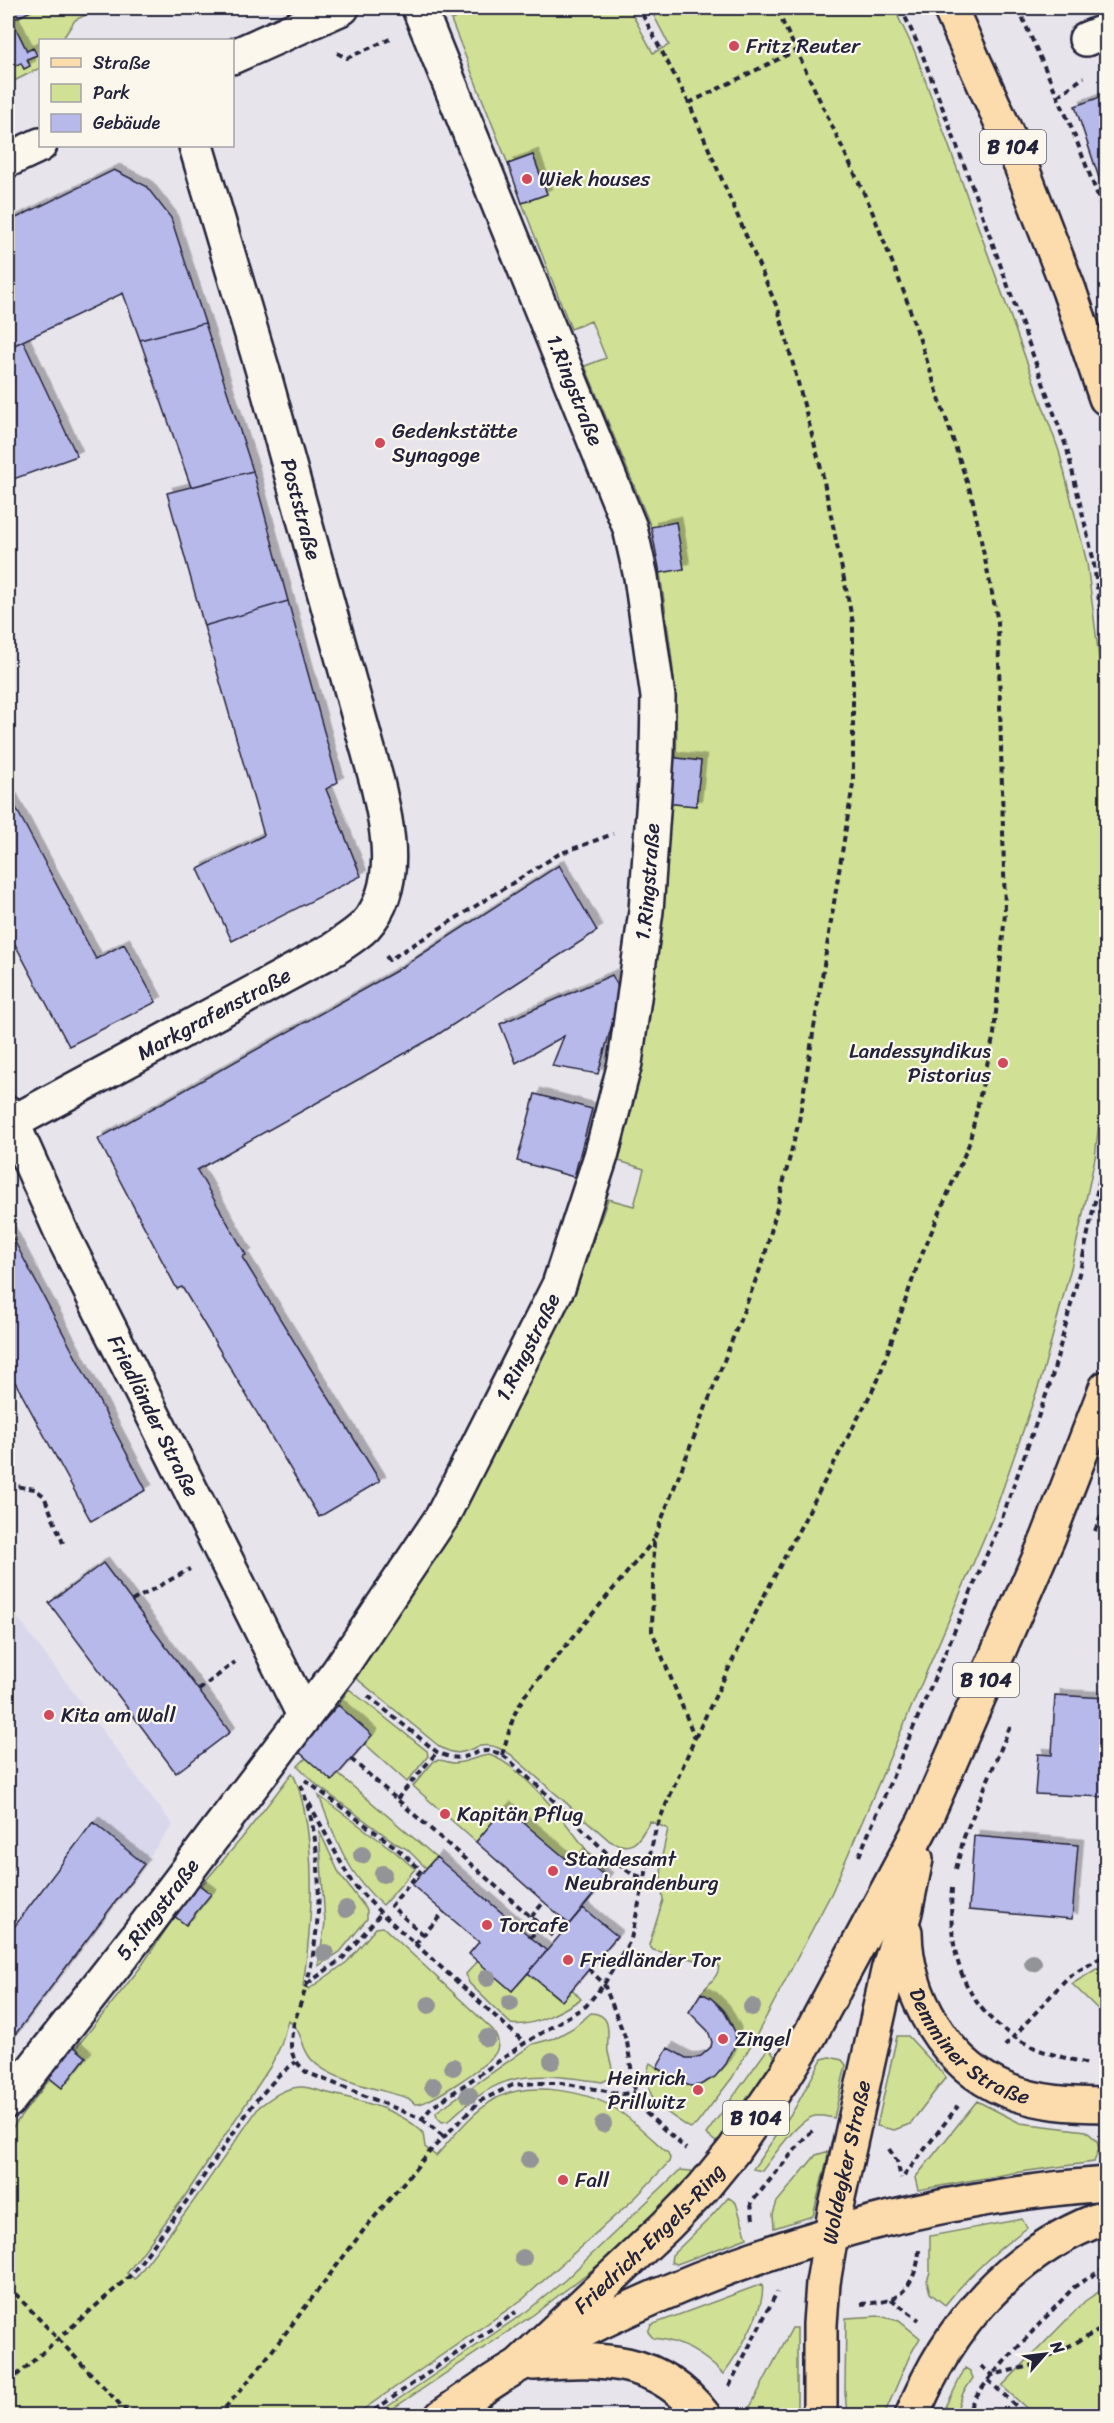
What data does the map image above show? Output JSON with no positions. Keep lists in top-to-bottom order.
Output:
{
  "streets": {
    "main road": [
      "B 104",
      "Demminer Straße",
      "Woldegker Straße",
      "Friedrich-Engels-Ring"
    ],
    "street": [
      "1.Ringstraße",
      "Poststraße",
      "Markgrafenstraße",
      "Friedländer Straße",
      "5.Ringstraße"
    ]
  },
  "crossings": [
    ["1.Ringstraße", "Friedländer Straße"],
    ["1.Ringstraße", "5.Ringstraße"],
    ["Poststraße", "Markgrafenstraße"],
    ["Markgrafenstraße", "Friedländer Straße"],
    ["Friedländer Straße", "5.Ringstraße"],
    ["Demminer Straße", "Woldegker Straße"],
    ["Demminer Straße", "Friedrich-Engels-Ring"],
    ["Woldegker Straße", "Friedrich-Engels-Ring"]
  ],
  "places": [
    "Fritz Reuter",
    "Wiek houses",
    "Gedenkstätte Synagoge",
    "Landessyndikus Pistorius",
    "Kita am Wall",
    "Kapitän Pflug",
    "Standesamt Neubrandenburg",
    "Torcafe",
    "Friedländer Tor",
    "Zingel",
    "Heinrich Prillwitz",
    "Fall"
  ],
  "legend": ["Straße", "Park", "Gebäude"],
  "north": "top right"
}
